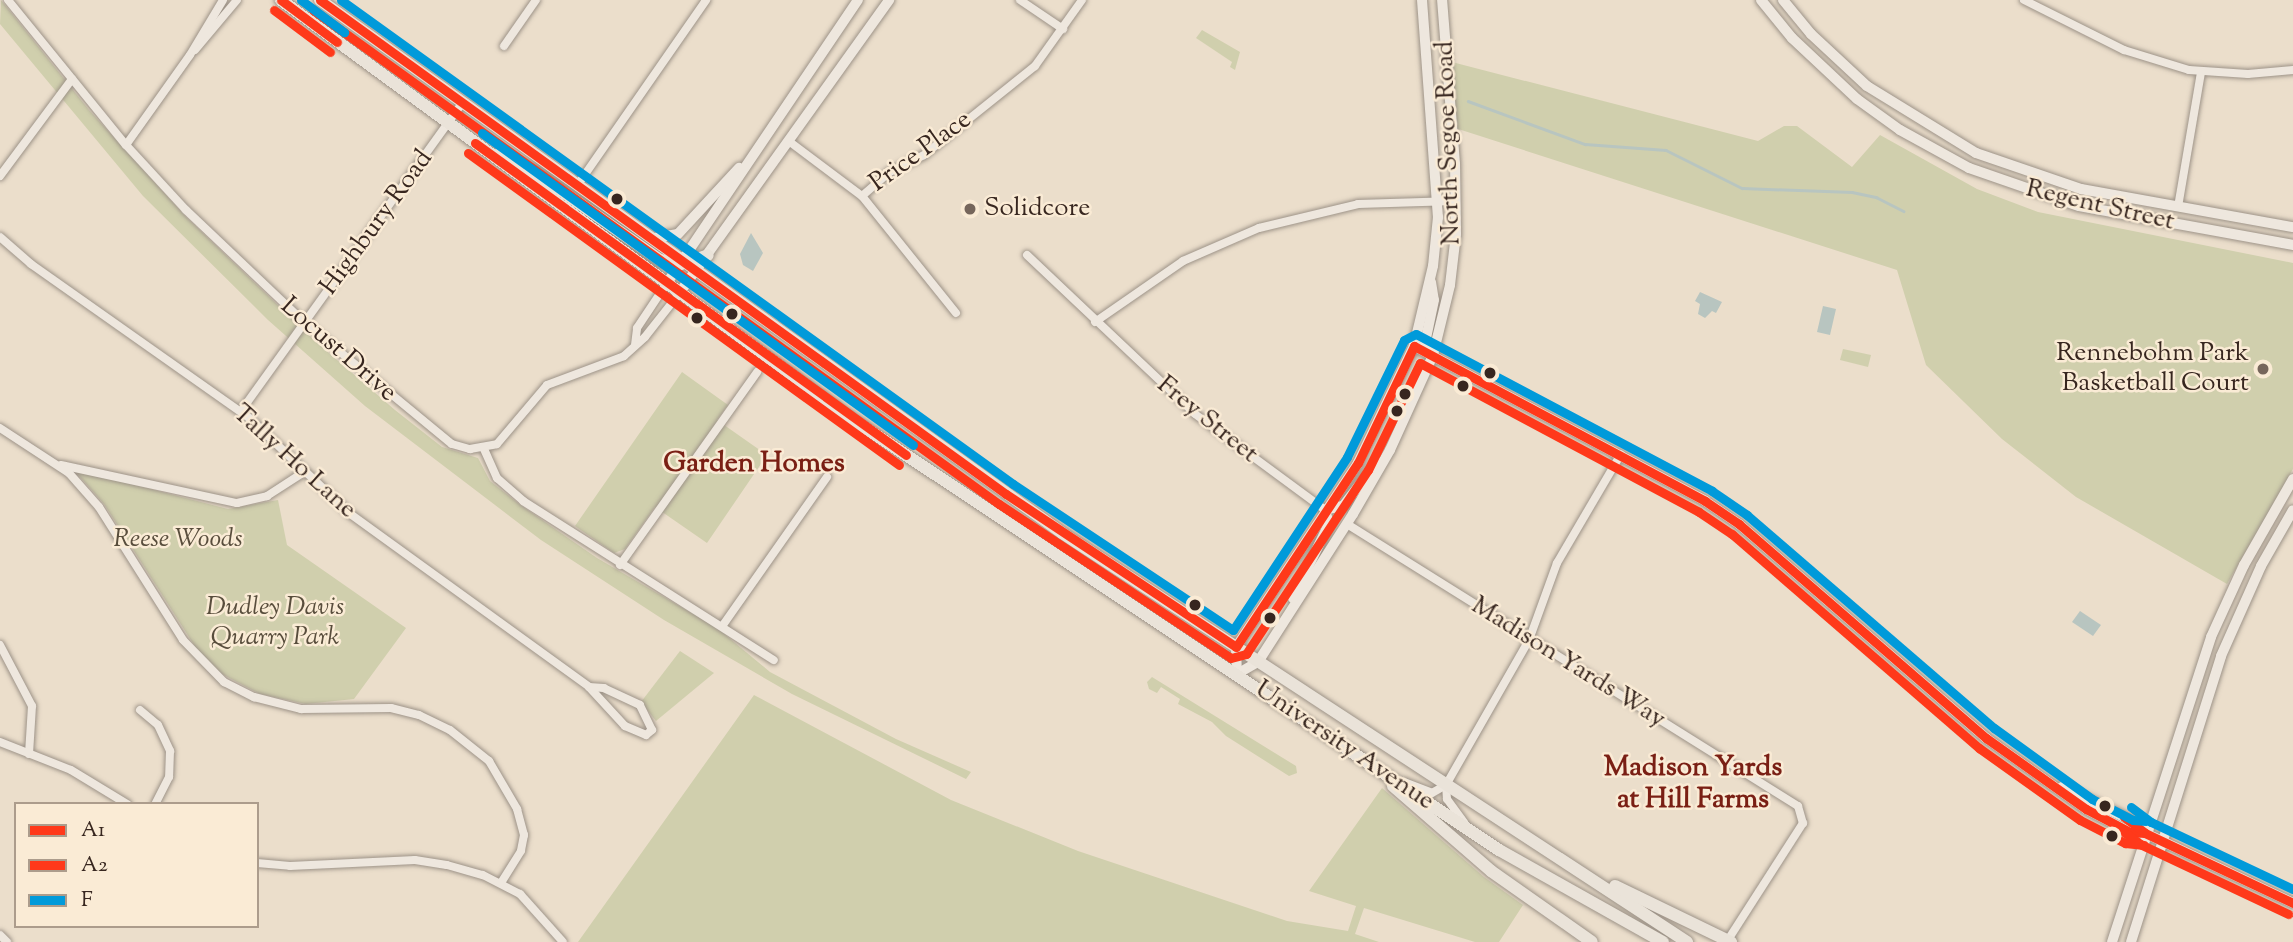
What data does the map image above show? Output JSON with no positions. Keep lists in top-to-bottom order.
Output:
{
  "streets": {
    "main road": ["University Avenue"],
    "street": [
      "North Segoe Road",
      "Price Place",
      "Regent Street",
      "Highbury Road",
      "Locust Drive",
      "Frey Street",
      "Tally Ho Lane",
      "Madison Yards Way"
    ]
  },
  "crossings": [
    ["North Segoe Road", "Frey Street"],
    ["North Segoe Road", "Madison Yards Way"],
    ["North Segoe Road", "University Avenue"],
    ["Highbury Road", "Locust Drive"],
    ["Highbury Road", "Tally Ho Lane"],
    ["Highbury Road", "University Avenue"]
  ],
  "districts": ["Garden Homes", "Madison Yards at Hill Farms"],
  "parks": ["Reese Woods", "Dudley Davis Quarry Park"],
  "places": ["Solidcore", "Rennebohm Park Basketball Court"],
  "lines": ["transit line A1", "transit line F", "transit line A2"],
  "legend": ["A1", "A2", "F"]
}
